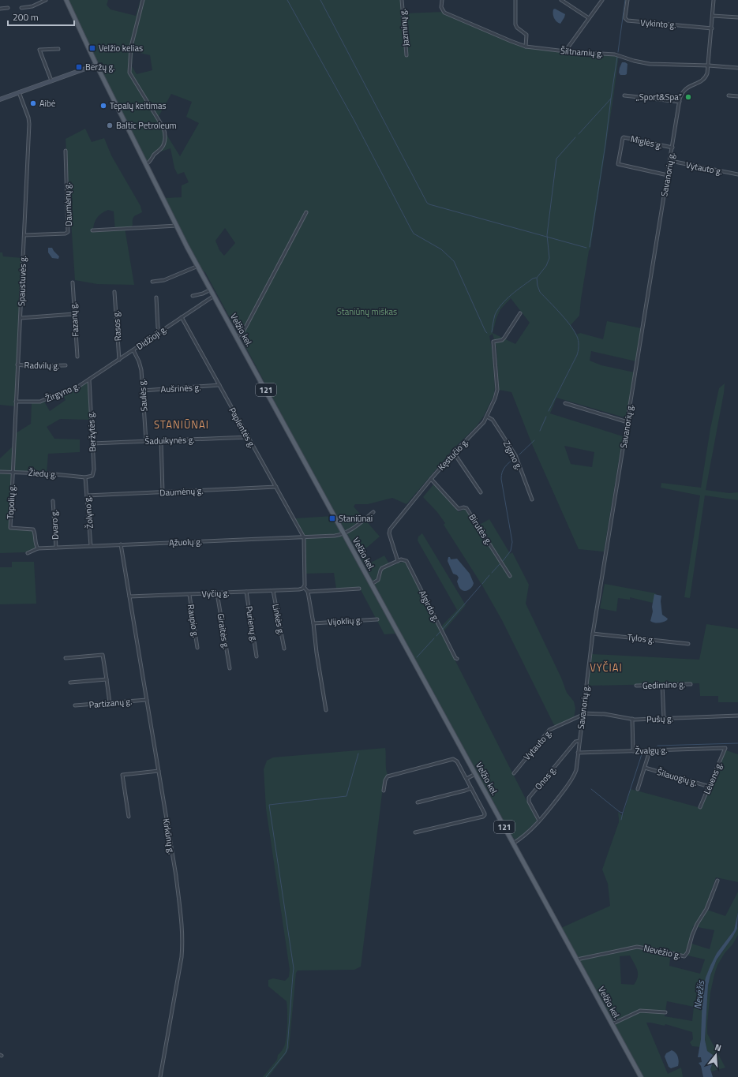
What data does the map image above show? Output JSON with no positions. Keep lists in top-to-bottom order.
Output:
{
  "streets": {
    "main road": ["Velžio kel.", "121"],
    "street": [
      "Vykinto g.",
      "Jazminų g.",
      "Šiltnamių g.",
      "Miglės g.",
      "Vytauto g.",
      "Savanorių g.",
      "Daumėnų g.",
      "Spaustuvės g.",
      "Fazanų g.",
      "Rasos g.",
      "Didžioji g.",
      "Radvilų g.",
      "Aušrinės g.",
      "Žirgyno g.",
      "Saulės g.",
      "Paplentės g.",
      "Beržytės g.",
      "Šaduikynės g.",
      "Kęstučio g.",
      "Zigmo g.",
      "Žiedų g.",
      "Topolių g.",
      "Žolyno g.",
      "Dvaro g.",
      "Birutės g.",
      "Ąžuolų g.",
      "Vyčių g.",
      "Algirdo g.",
      "Linkės g.",
      "Raupio g.",
      "Vijoklių g.",
      "Purienų g.",
      "Giraitės g.",
      "Tylos g.",
      "Gedimino g.",
      "Partizanų g.",
      "Pušų g.",
      "Žvalgų g.",
      "Šilauogių g.",
      "Onos g.",
      "Lėvens g.",
      "Kirkūnų g.",
      "Nevėžio g."
    ]
  },
  "crossings": [
    ["Vykinto g.", "Savanorių g."],
    ["Šiltnamių g.", "Savanorių g."],
    ["Miglės g.", "Savanorių g."],
    ["Vytauto g.", "Savanorių g."],
    ["Vytauto g.", "Pušų g."],
    ["Savanorių g.", "Velžio kel."],
    ["Savanorių g.", "Tylos g."],
    ["Savanorių g.", "Pušų g."],
    ["Savanorių g.", "Žvalgų g."],
    ["Savanorių g.", "Onos g."],
    ["Daumėnų g.", "Spaustuvės g."],
    ["Daumėnų g.", "Paplentės g."],
    ["Daumėnų g.", "Žolyno g."],
    ["Spaustuvės g.", "Radvilų g."],
    ["Spaustuvės g.", "Žirgyno g."],
    ["Spaustuvės g.", "Žiedų g."],
    ["Spaustuvės g.", "Topolių g."],
    ["Rasos g.", "Didžioji g."],
    ["Velžio kel.", "Didžioji g."],
    ["Velžio kel.", "Ąžuolų g."],
    ["Velžio kel.", "Nevėžio g."],
    ["Didžioji g.", "Žirgyno g."],
    ["Didžioji g.", "Saulės g."],
    ["Didžioji g.", "Paplentės g."],
    ["Didžioji g.", "Beržytės g."],
    ["Aušrinės g.", "Saulės g."],
    ["Aušrinės g.", "Paplentės g."],
    ["Žirgyno g.", "Beržytės g."],
    ["Saulės g.", "Šaduikynės g."],
    ["Paplentės g.", "Šaduikynės g."],
    ["Paplentės g.", "Ąžuolų g."],
    ["Beržytės g.", "Šaduikynės g."],
    ["Beržytės g.", "Žiedų g."],
    ["Beržytės g.", "Žolyno g."],
    ["Kęstučio g.", "Zigmo g."],
    ["Kęstučio g.", "Birutės g."],
    ["Kęstučio g.", "Algirdo g."],
    ["Žiedų g.", "Topolių g."],
    ["Žiedų g.", "Žolyno g."],
    ["Topolių g.", "Ąžuolų g."],
    ["Žolyno g.", "Ąžuolų g."],
    ["Dvaro g.", "Ąžuolų g."],
    ["Vyčių g.", "Linkės g."],
    ["Vyčių g.", "Raupio g."],
    ["Vyčių g.", "Purienų g."],
    ["Vyčių g.", "Giraitės g."],
    ["Vyčių g.", "Kirkūnų g."],
    ["Partizanų g.", "Kirkūnų g."],
    ["Žvalgų g.", "Lėvens g."],
    ["Šilauogių g.", "Lėvens g."]
  ],
  "districts": ["STANIŪNAI", "VYČIAI"],
  "water": ["Nevėžis"],
  "parks": ["Staniūnų miškas"],
  "places": {
    "transit": ["Velžio kelias", "Beržų g.", "Staniūnai"],
    "other": [
      "„Sport&Spa”",
      "Aibė",
      "Tepalų keitimas",
      "Baltic Petroleum"
    ]
  },
  "scale_bar": "200 m",
  "north": "top"
}
